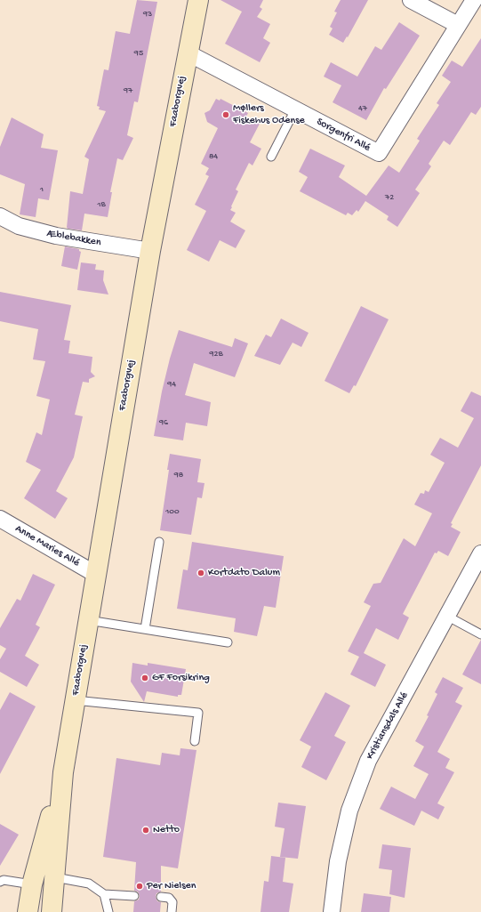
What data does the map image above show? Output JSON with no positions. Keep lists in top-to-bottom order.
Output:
{
  "streets": {
    "main road": ["Faaborgvej"],
    "street": [
      "Sorgenfri Allé",
      "Æblebakken",
      "Anne Maries Allé",
      "Kristiansdals Allé"
    ]
  },
  "crossings": [
    ["Faaborgvej", "Sorgenfri Allé"],
    ["Faaborgvej", "Æblebakken"],
    ["Faaborgvej", "Anne Maries Allé"]
  ],
  "places": [
    "Møllers Fiskehus Odense",
    "Kortdato Dalum",
    "GF Forsikring",
    "Netto",
    "Per Nielsen"
  ],
  "house_numbers": [
    "93",
    "95",
    "97",
    "47",
    "84",
    "1",
    "72",
    "1B",
    "92B",
    "94",
    "96",
    "98",
    "100"
  ]
}
